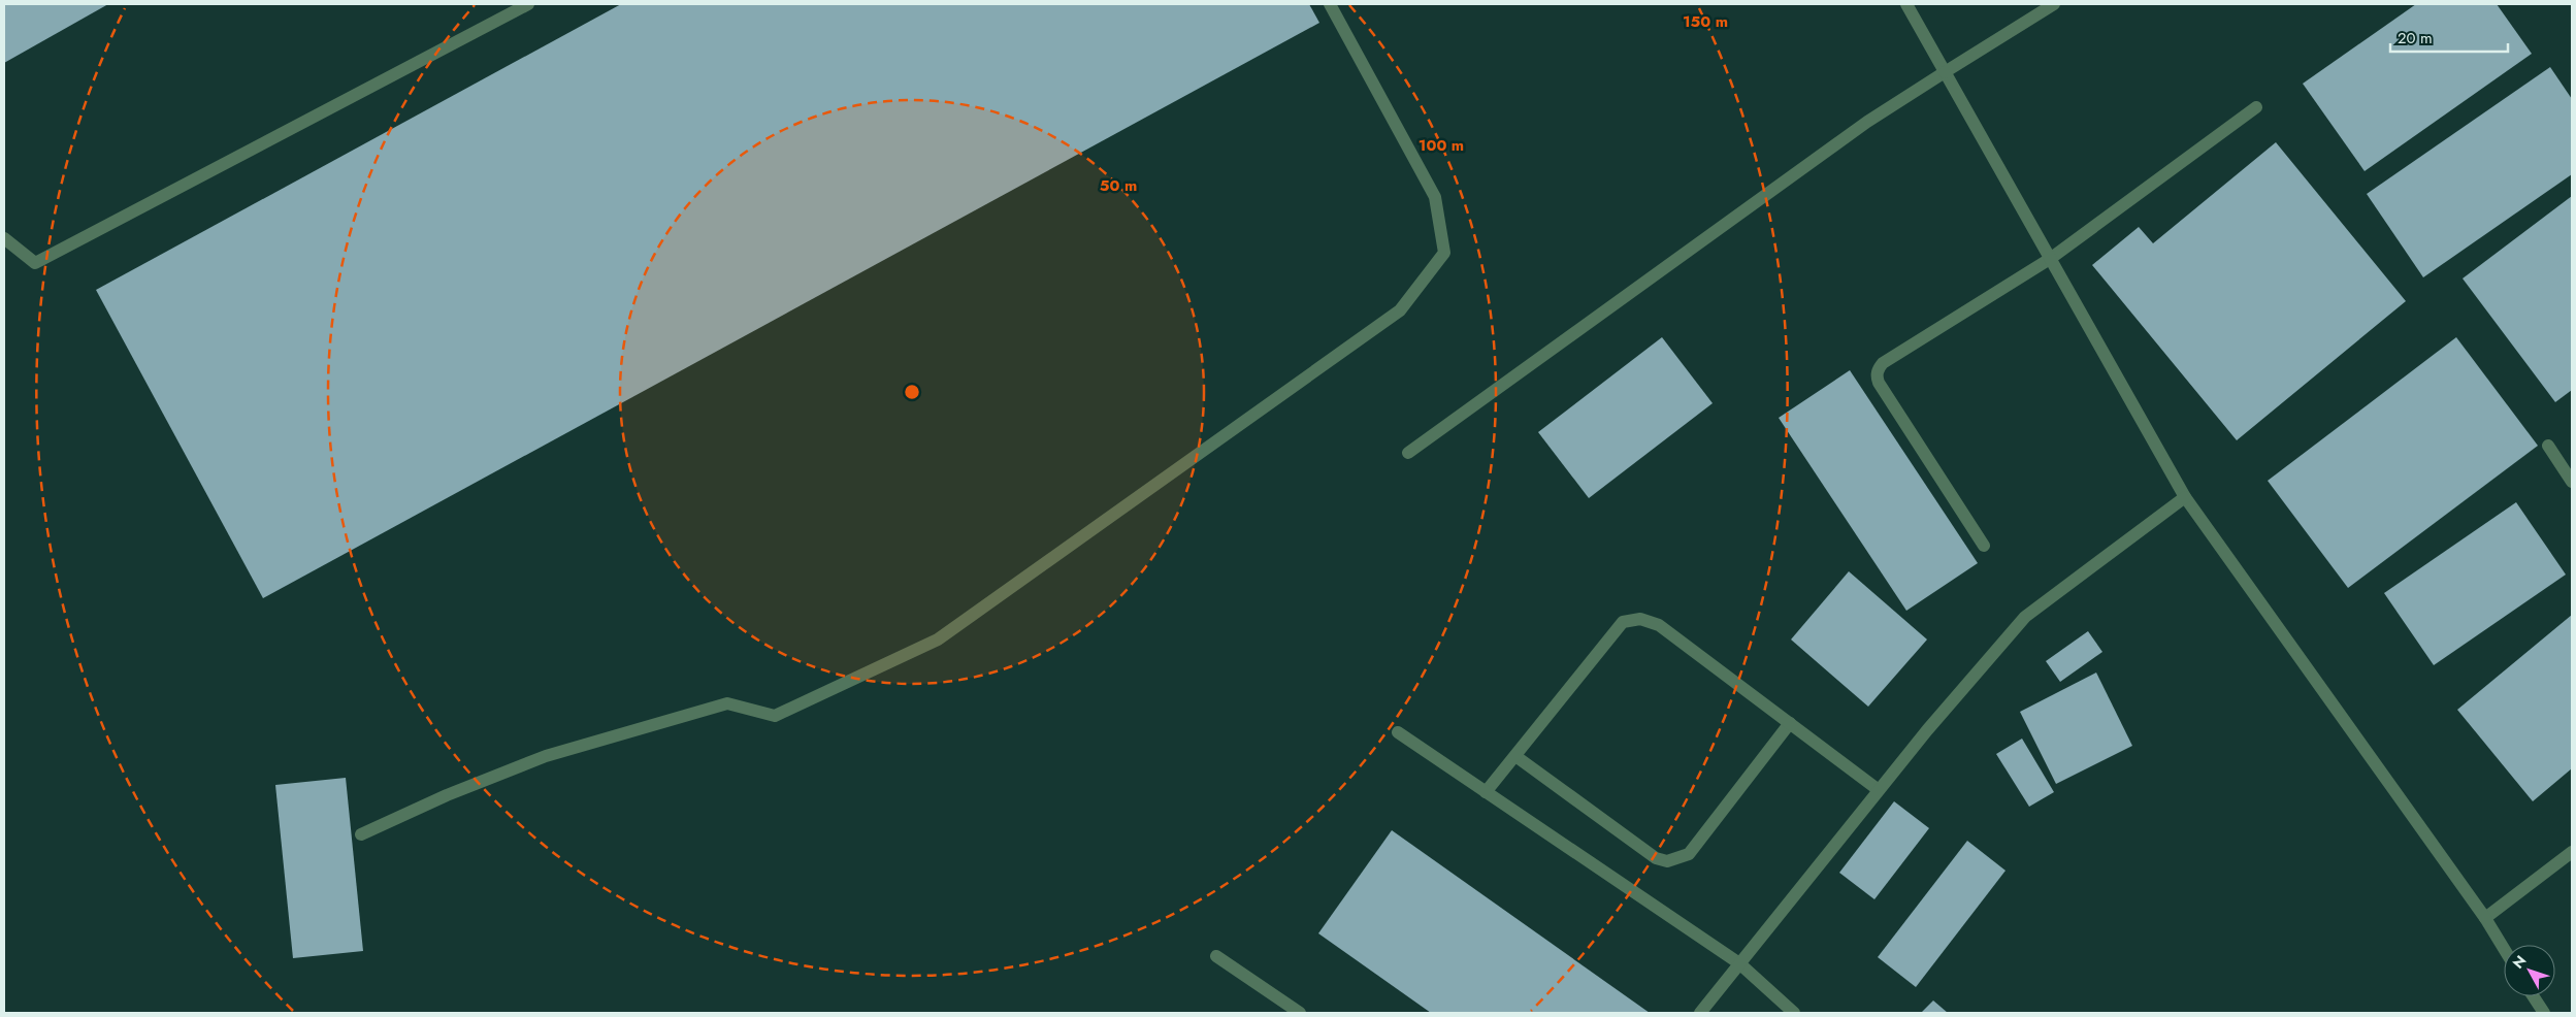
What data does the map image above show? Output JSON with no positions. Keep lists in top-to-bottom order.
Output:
{
  "scale_bar": "20 m",
  "north": "top left",
  "rings": ["150 m", "100 m", "50 m"]
}
